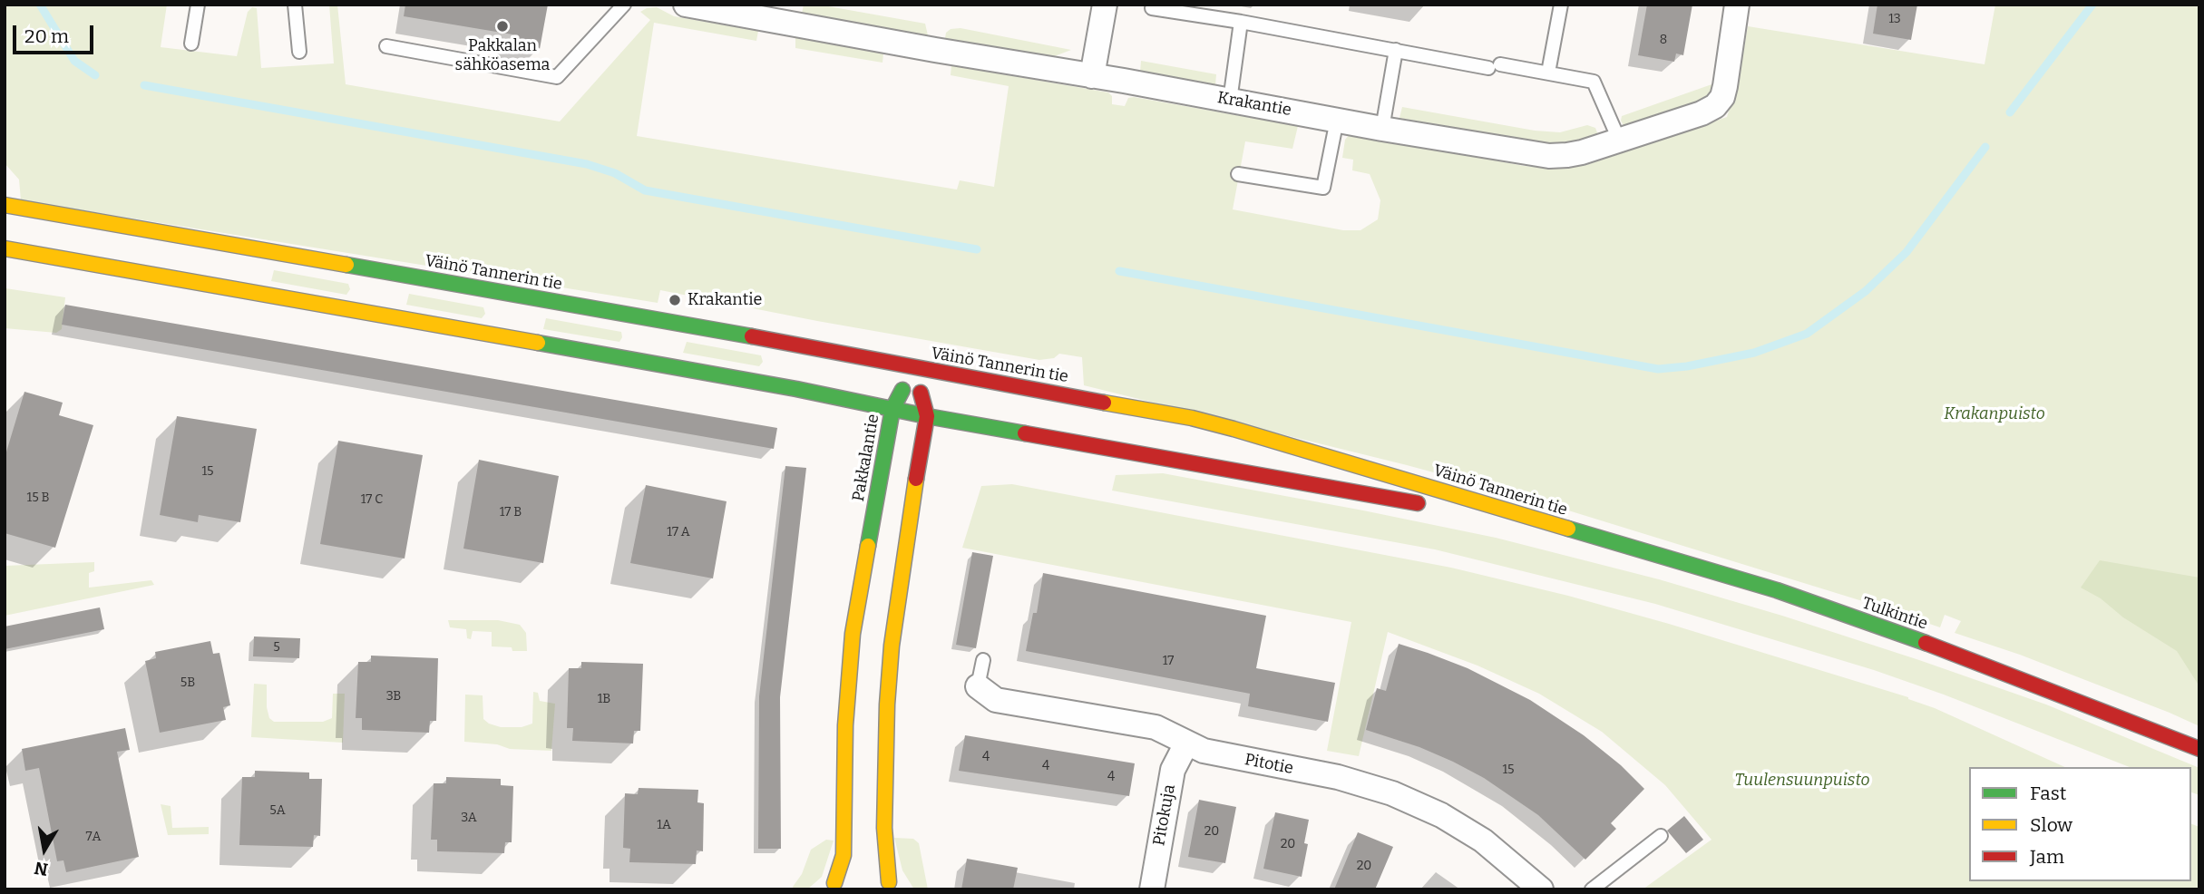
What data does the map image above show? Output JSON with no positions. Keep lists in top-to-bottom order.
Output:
{
  "streets": {
    "main road": ["Väinö Tannerin tie", "Pakkalantie", "Tulkintie"],
    "street": ["Krakantie", "Pitotie", "Pitokuja"]
  },
  "crossings": [
    ["Väinö Tannerin tie", "Pakkalantie"],
    ["Väinö Tannerin tie", "Tulkintie"],
    ["Pitotie", "Pitokuja"]
  ],
  "parks": ["Krakanpuisto", "Tuulensuunpuisto"],
  "places": ["Pakkalan sähköasema", "Krakantie"],
  "house_numbers": [
    "13",
    "8",
    "15",
    "15 B",
    "17 C",
    "17 B",
    "17 A",
    "5",
    "17",
    "5B",
    "3B",
    "1B",
    "4",
    "4",
    "15",
    "4",
    "5A",
    "3A",
    "1A",
    "20",
    "7A",
    "20",
    "20"
  ],
  "legend": ["Fast", "Slow", "Jam"],
  "scale_bar": "20 m",
  "north": "bottom"
}
